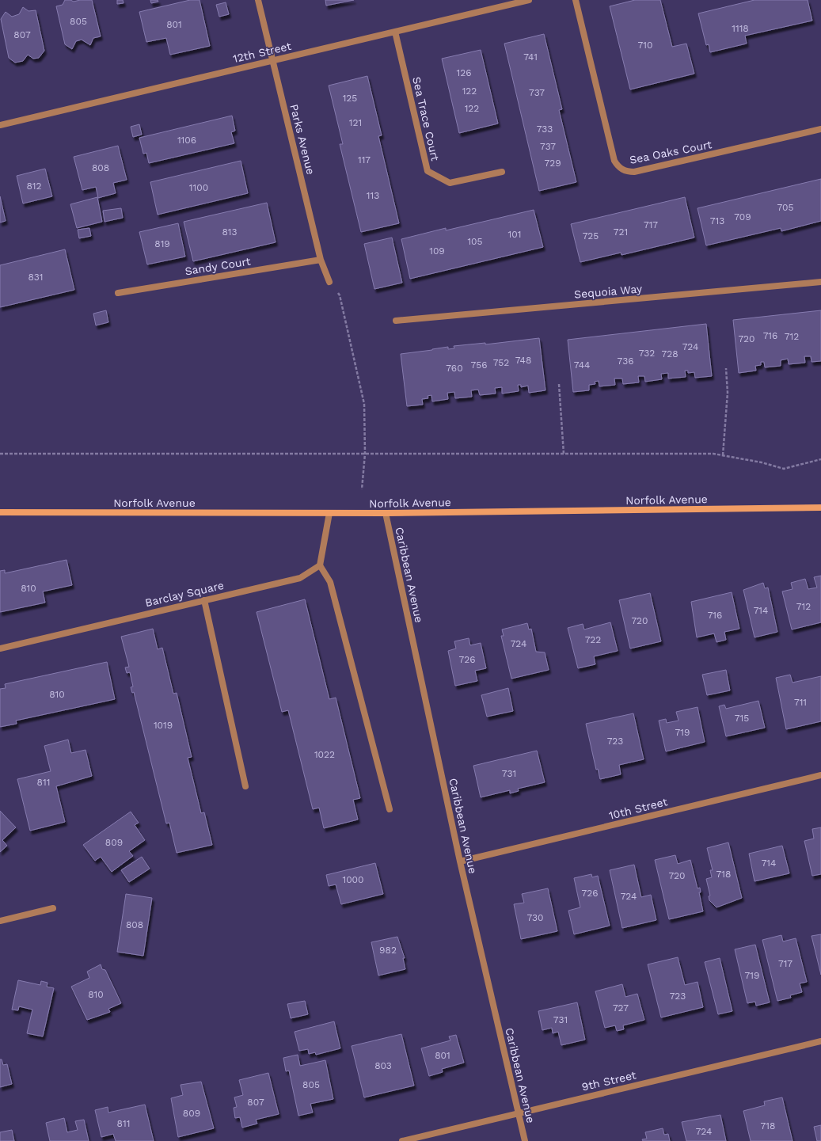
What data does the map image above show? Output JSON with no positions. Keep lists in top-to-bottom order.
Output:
{
  "streets": {
    "main road": ["Norfolk Avenue"],
    "street": [
      "12th Street",
      "Sea Trace Court",
      "Parks Avenue",
      "Sea Oaks Court",
      "Sandy Court",
      "Sequoia Way",
      "Caribbean Avenue",
      "Barclay Square",
      "10th Street",
      "9th Street"
    ]
  },
  "crossings": [
    ["12th Street", "Sea Trace Court"],
    ["12th Street", "Parks Avenue"],
    ["Parks Avenue", "Sandy Court"],
    ["Norfolk Avenue", "Caribbean Avenue"],
    ["Caribbean Avenue", "10th Street"],
    ["Caribbean Avenue", "9th Street"]
  ],
  "house_numbers": [
    "805",
    "801",
    "1118",
    "807",
    "710",
    "741",
    "126",
    "122",
    "737",
    "125",
    "122",
    "121",
    "733",
    "1106",
    "737",
    "117",
    "729",
    "808",
    "812",
    "1100",
    "113",
    "705",
    "709",
    "713",
    "717",
    "813",
    "721",
    "101",
    "725",
    "105",
    "819",
    "109",
    "831",
    "716",
    "712",
    "720",
    "724",
    "732",
    "728",
    "748",
    "736",
    "752",
    "756",
    "744",
    "760",
    "810",
    "712",
    "714",
    "716",
    "720",
    "722",
    "724",
    "726",
    "810",
    "711",
    "715",
    "1019",
    "719",
    "723",
    "1022",
    "731",
    "811",
    "809",
    "714",
    "718",
    "720",
    "1000",
    "726",
    "724",
    "730",
    "808",
    "982",
    "717",
    "719",
    "810",
    "723",
    "727",
    "731",
    "801",
    "803",
    "805",
    "807",
    "809",
    "811",
    "718",
    "724"
  ]
}
